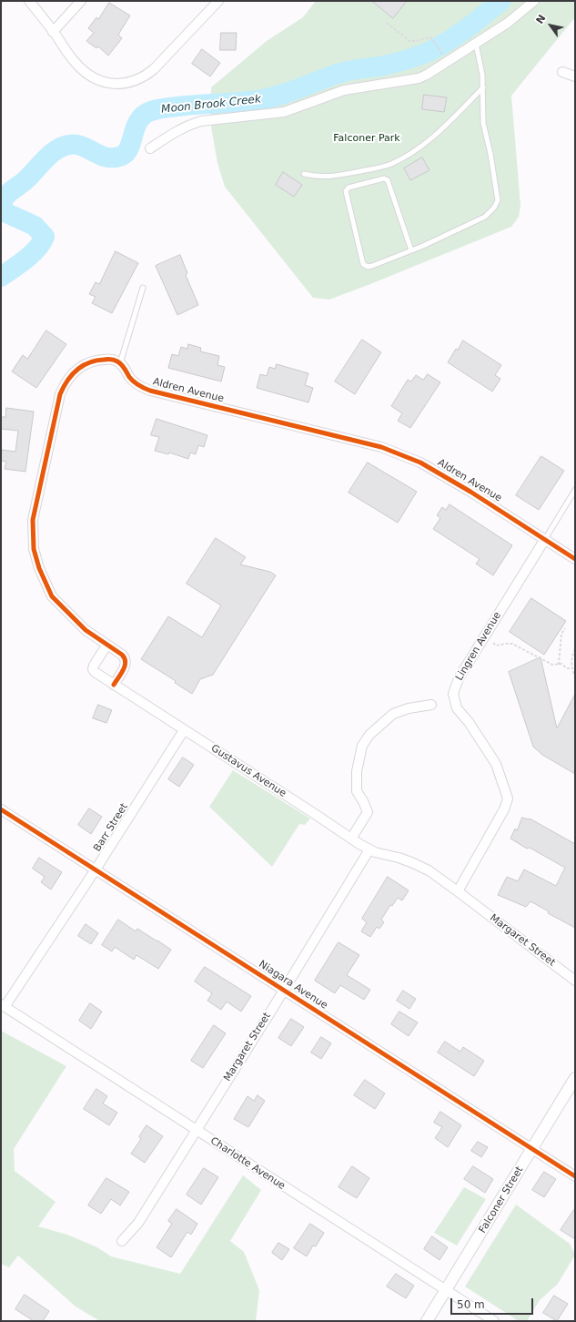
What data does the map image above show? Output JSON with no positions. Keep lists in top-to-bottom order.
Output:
{
  "streets": {
    "street": [
      "Aldren Avenue",
      "Lingren Avenue",
      "Gustavus Avenue",
      "Barr Street",
      "Margaret Street",
      "Niagara Avenue",
      "Charlotte Avenue",
      "Falconer Street"
    ]
  },
  "crossings": [
    ["Aldren Avenue", "Lingren Avenue"],
    ["Lingren Avenue", "Margaret Street"],
    ["Gustavus Avenue", "Barr Street"],
    ["Gustavus Avenue", "Margaret Street"],
    ["Barr Street", "Niagara Avenue"],
    ["Barr Street", "Charlotte Avenue"],
    ["Margaret Street", "Niagara Avenue"],
    ["Margaret Street", "Charlotte Avenue"],
    ["Niagara Avenue", "Falconer Street"],
    ["Charlotte Avenue", "Falconer Street"]
  ],
  "water": ["Moon Brook Creek"],
  "parks": ["Falconer Park"],
  "scale_bar": "50 m",
  "north": "top left"
}
